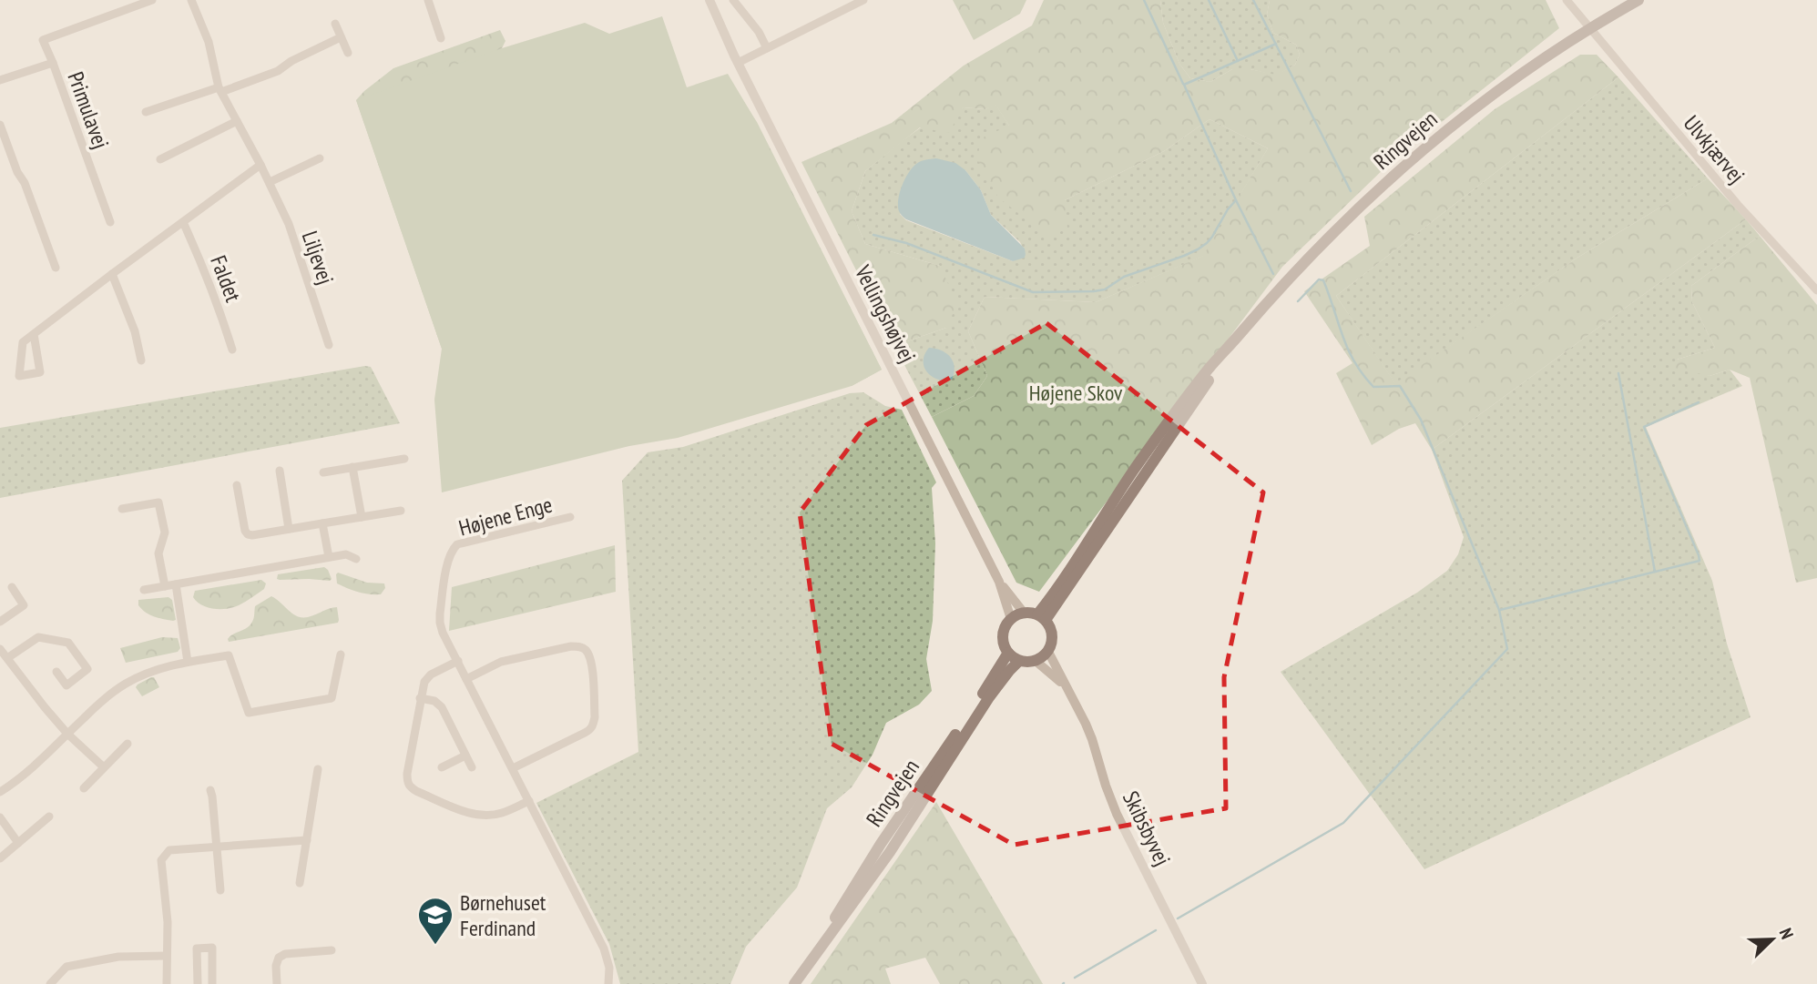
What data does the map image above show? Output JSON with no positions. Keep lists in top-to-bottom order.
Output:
{
  "streets": {
    "main road": ["Ringvejen"],
    "street": [
      "Primulavej",
      "Ulvkjærvej",
      "Liljevej",
      "Faldet",
      "Vellingshøjvej",
      "Højene Enge",
      "Skibsbyvej"
    ]
  },
  "crossings": [
    ["Ringvejen", "Ulvkjærvej"],
    ["Ringvejen", "Vellingshøjvej"],
    ["Ringvejen", "Skibsbyvej"],
    ["Vellingshøjvej", "Skibsbyvej"]
  ],
  "parks": ["Højene Skov"],
  "places": {
    "school or university": ["Børnehuset Ferdinand"]
  },
  "north": "top right"
}
